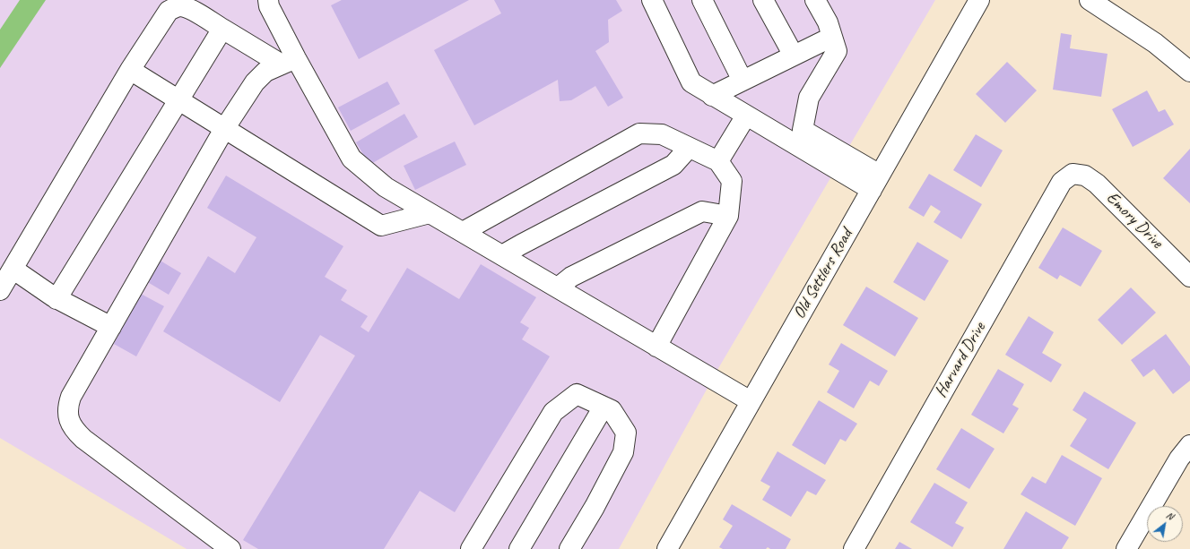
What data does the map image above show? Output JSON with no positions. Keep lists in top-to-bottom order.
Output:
{
  "streets": {
    "street": ["Emory Drive", "Old Settlers Road", "Harvard Drive"]
  },
  "crossings": [
    ["Emory Drive", "Harvard Drive"]
  ],
  "north": "top right"
}
